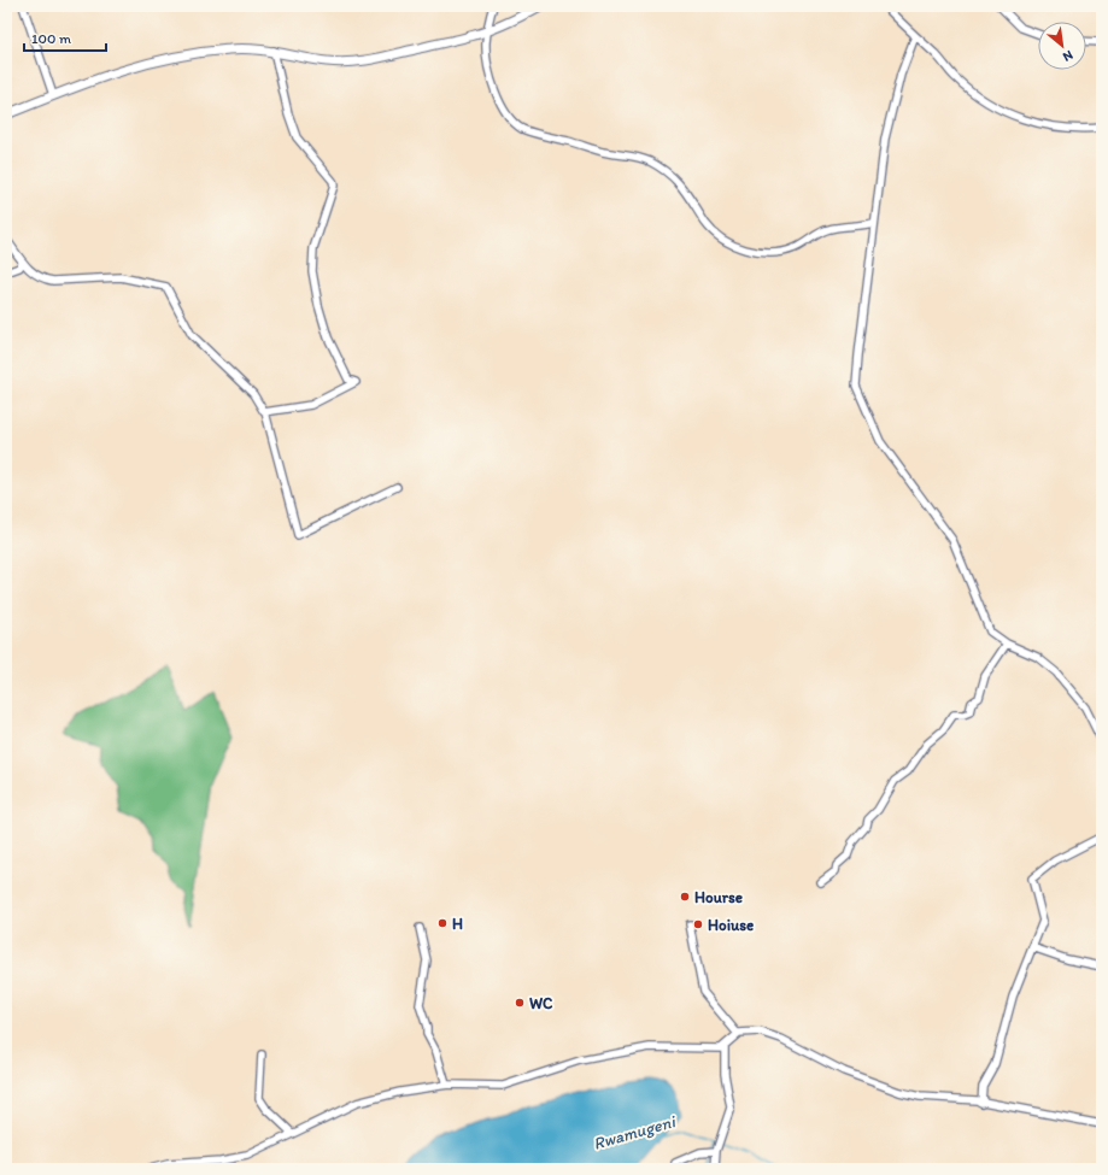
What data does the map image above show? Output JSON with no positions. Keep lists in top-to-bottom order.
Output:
{
  "water": ["Rwamugeni"],
  "places": [
    "Hourse",
    "H",
    "Hoiuse",
    "WC"
  ],
  "scale_bar": "100 m",
  "north": "bottom right"
}
